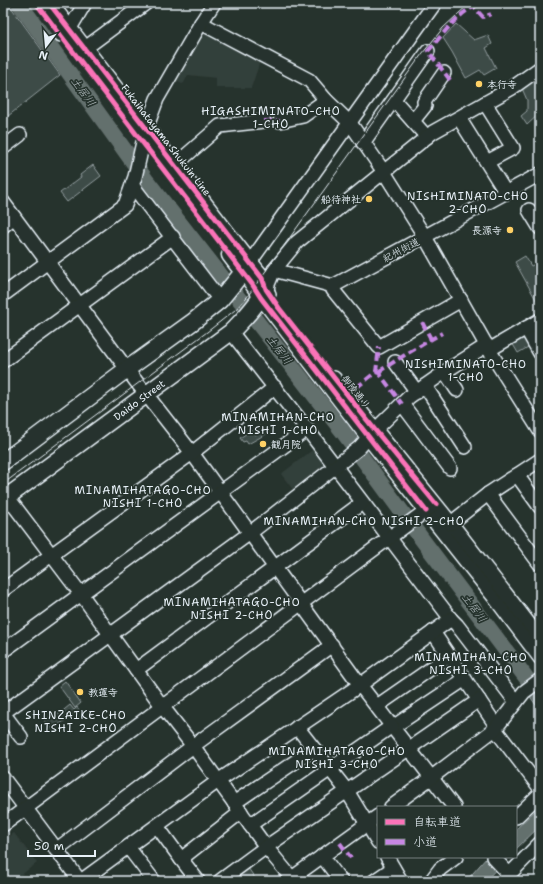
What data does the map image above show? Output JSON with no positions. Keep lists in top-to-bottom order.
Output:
{
  "streets": {
    "main road": ["Fukaihatayama Shukuin Line", "Daido Street"],
    "street": ["紀州街道", "御陵通り"]
  },
  "crossings": [
    ["Fukaihatayama Shukuin Line", "御陵通り"],
    ["Fukaihatayama Shukuin Line", "Daido Street"],
    ["御陵通り", "Daido Street"]
  ],
  "districts": [
    "HIGASHIMINATO-CHO 1-CHO",
    "NISHIMINATO-CHO 2-CHO",
    "NISHIMINATO-CHO 1-CHO",
    "MINAMIHAN-CHO NISHI 1-CHO",
    "MINAMIHATAGO-CHO NISHI 1-CHO",
    "MINAMIHAN-CHO NISHI 2-CHO",
    "MINAMIHATAGO-CHO NISHI 2-CHO",
    "MINAMIHAN-CHO NISHI 3-CHO",
    "SHINZAIKE-CHO NISHI 2-CHO",
    "MINAMIHATAGO-CHO NISHI 3-CHO"
  ],
  "water": ["土居川"],
  "places": [
    "本行寺",
    "船待神社",
    "長源寺",
    "観月院",
    "教蓮寺"
  ],
  "legend": ["自転車道", "小道"],
  "scale_bar": "50 m",
  "north": "bottom"
}
